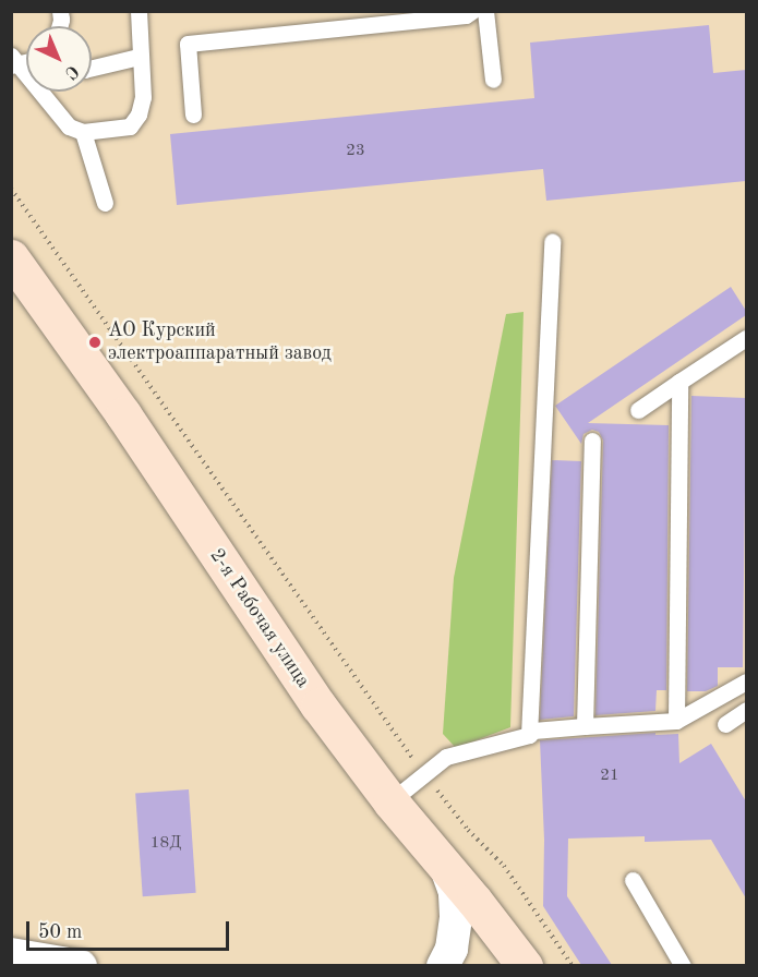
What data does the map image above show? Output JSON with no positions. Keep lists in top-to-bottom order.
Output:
{
  "streets": {
    "main road": ["2-я Рабочая улица"]
  },
  "places": ["АО Курский электроаппаратный завод"],
  "house_numbers": ["23", "21", "18Д"],
  "scale_bar": "50 m",
  "north": "bottom right"
}
